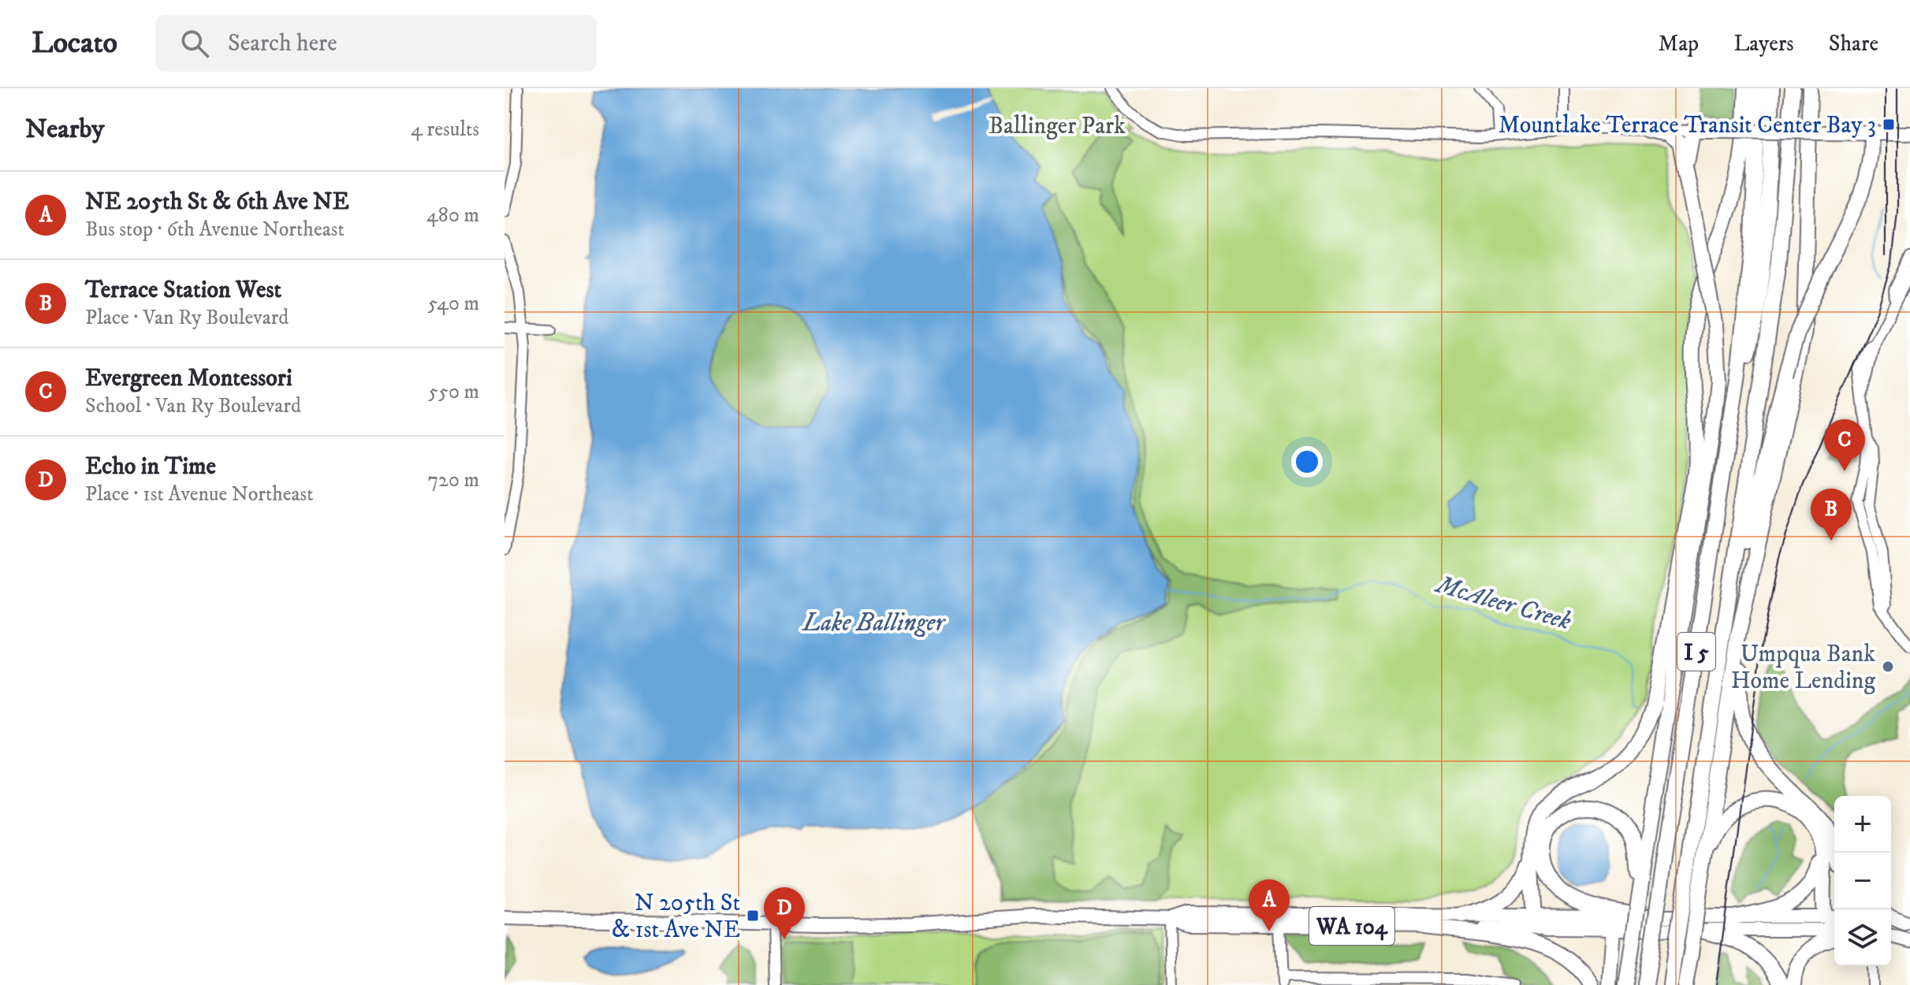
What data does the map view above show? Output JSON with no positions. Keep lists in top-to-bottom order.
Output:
{
  "streets": {
    "highway": ["I 5"],
    "main road": ["WA 104"]
  },
  "water": ["McAleer Creek", "Lake Ballinger"],
  "parks": ["Ballinger Park"],
  "places": {
    "transit": ["Mountlake Terrace Transit Center Bay 3", "N 205th St & 1st Ave NE"],
    "other": ["Umpqua Bank Home Lending"]
  },
  "page": {
    "header": "Locato",
    "search": "Search here",
    "nav": ["Map", "Layers", "Share"],
    "heading": ["Nearby", "4 results"],
    "list": [
      {
        "mark": "A",
        "name": "NE 205th St & 6th Ave NE",
        "note": "Bus stop · 6th Avenue Northeast",
        "value": "480 m"
      },
      {
        "mark": "B",
        "name": "Terrace Station West",
        "note": "Place · Van Ry Boulevard",
        "value": "540 m"
      },
      {
        "mark": "C",
        "name": "Evergreen Montessori",
        "note": "School · Van Ry Boulevard",
        "value": "550 m"
      },
      {
        "mark": "D",
        "name": "Echo in Time",
        "note": "Place · 1st Avenue Northeast",
        "value": "720 m"
      }
    ],
    "pins": [
      "C",
      "B",
      "A",
      "D"
    ],
    "map_buttons": ["+", "−"]
  }
}
